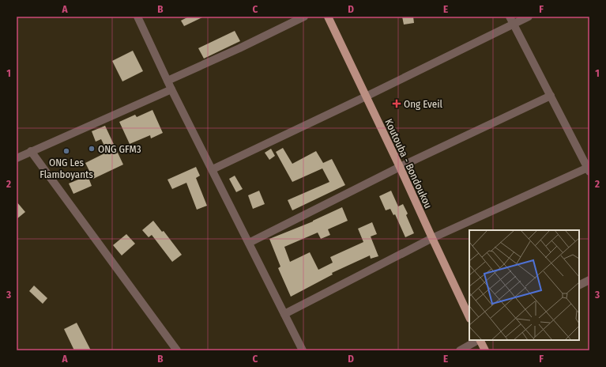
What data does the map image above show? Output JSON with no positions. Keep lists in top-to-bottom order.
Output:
{
  "streets": {
    "main road": ["Koutouba - Bondoukou"]
  },
  "places": {
    "health": ["Ong Eveil"],
    "other": ["ONG GFM3", "ONG Les Flamboyants"]
  },
  "grid": {
    "columns": [
      "A",
      "B",
      "C",
      "D",
      "E",
      "F"
    ],
    "rows": ["1", "2", "3"]
  }
}
